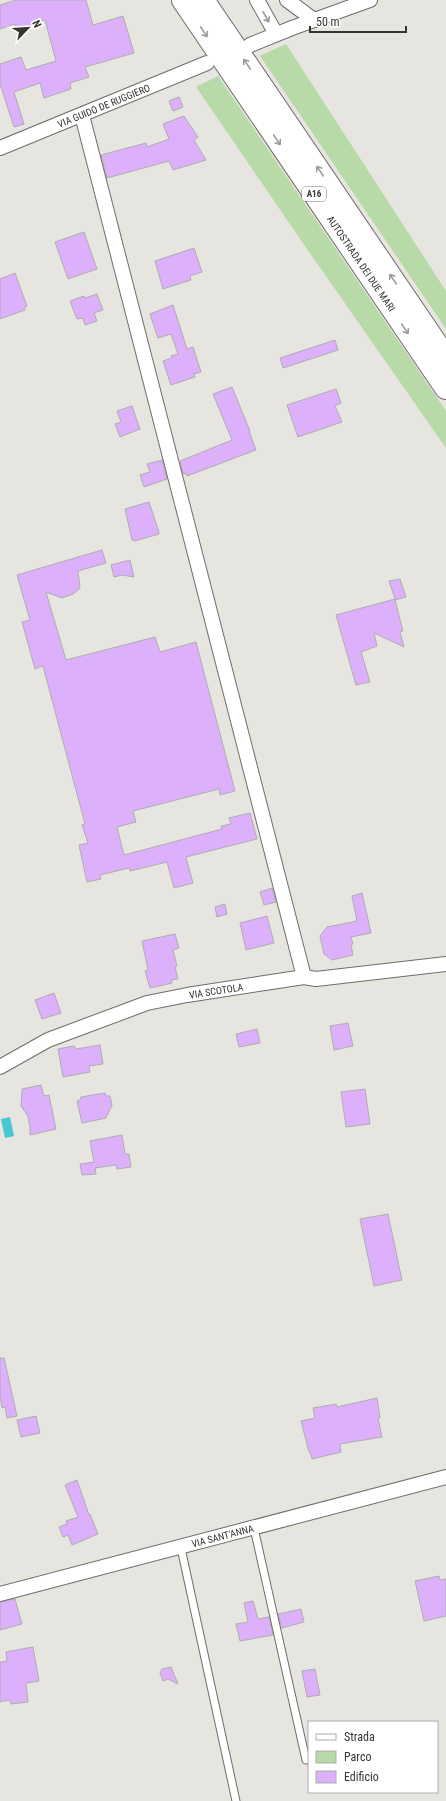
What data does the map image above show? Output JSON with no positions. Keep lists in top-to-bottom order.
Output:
{
  "streets": {
    "highway": ["A16", "AUTOSTRADA DEI DUE MARI"],
    "street": ["VIA GUIDO DE RUGGIERO", "VIA SCOTOLA", "VIA SANT'ANNA"]
  },
  "legend": ["Strada", "Parco", "Edificio"],
  "scale_bar": "50 m",
  "north": "top right"
}
